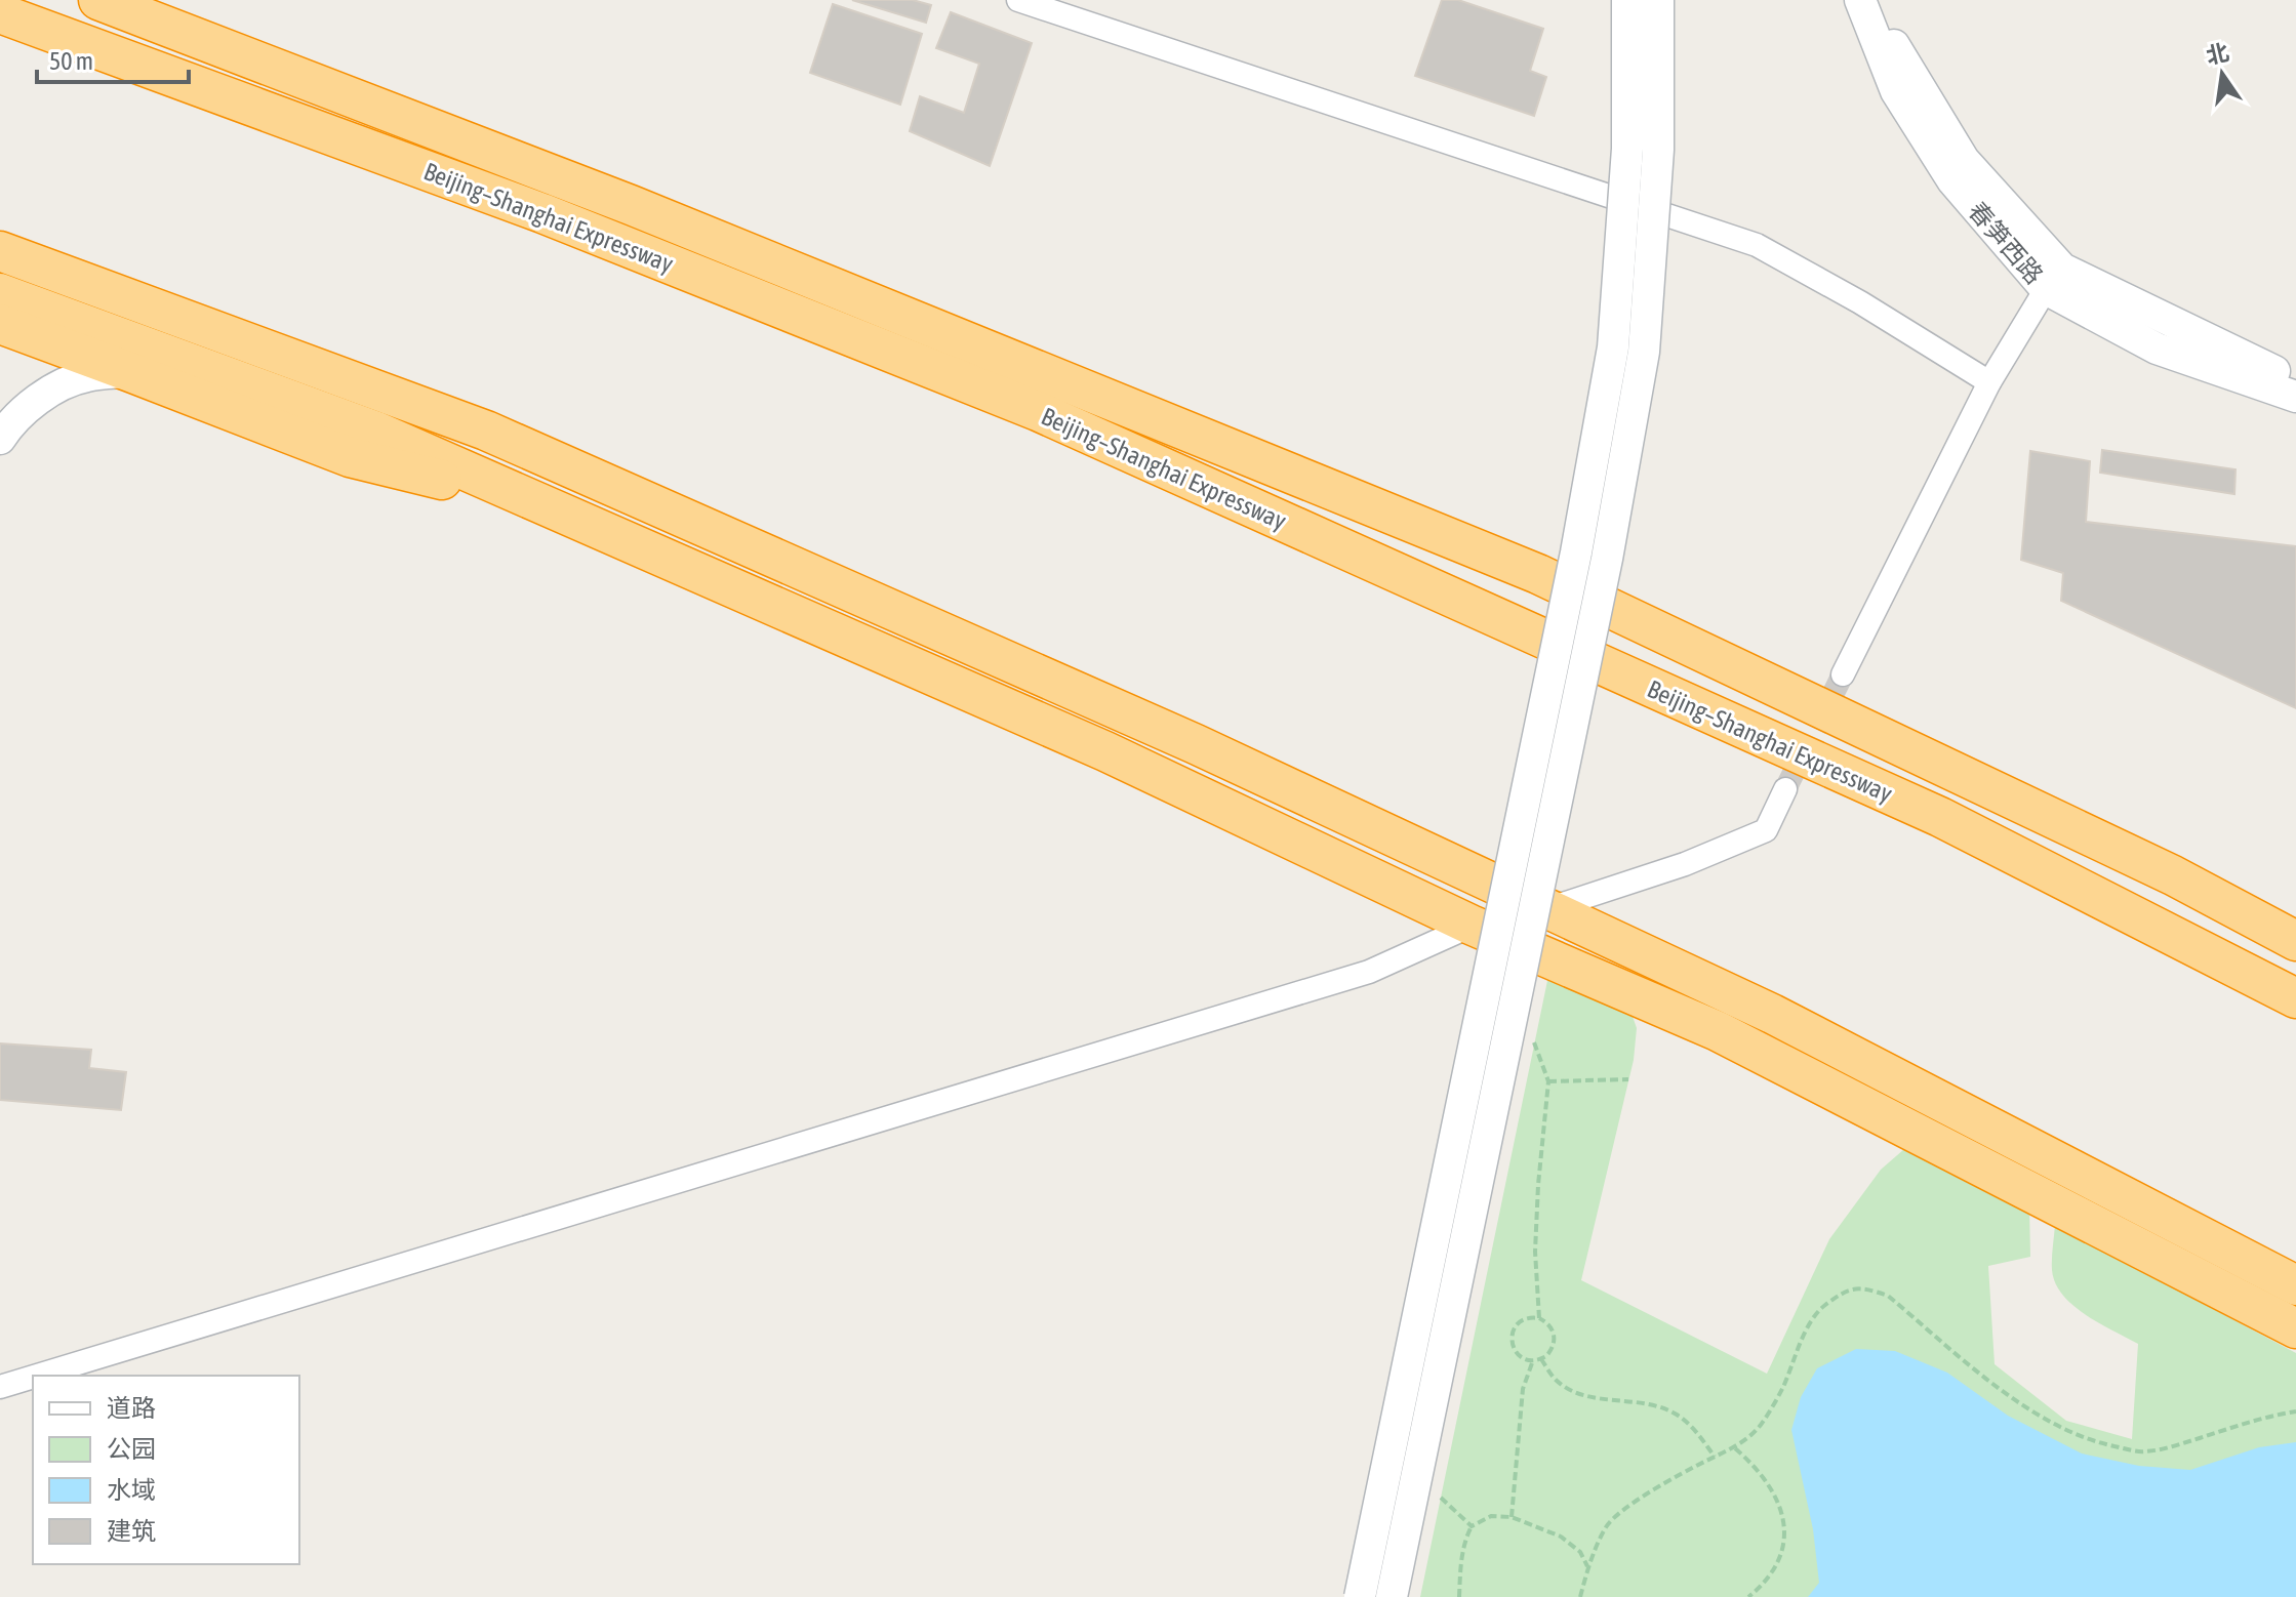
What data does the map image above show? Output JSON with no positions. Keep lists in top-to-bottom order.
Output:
{
  "streets": {
    "highway": ["Beijing–Shanghai Expressway"],
    "main road": ["春笋西路"]
  },
  "legend": [
    "道路",
    "公园",
    "水域",
    "建筑"
  ],
  "scale_bar": "50 m",
  "north": "top"
}
